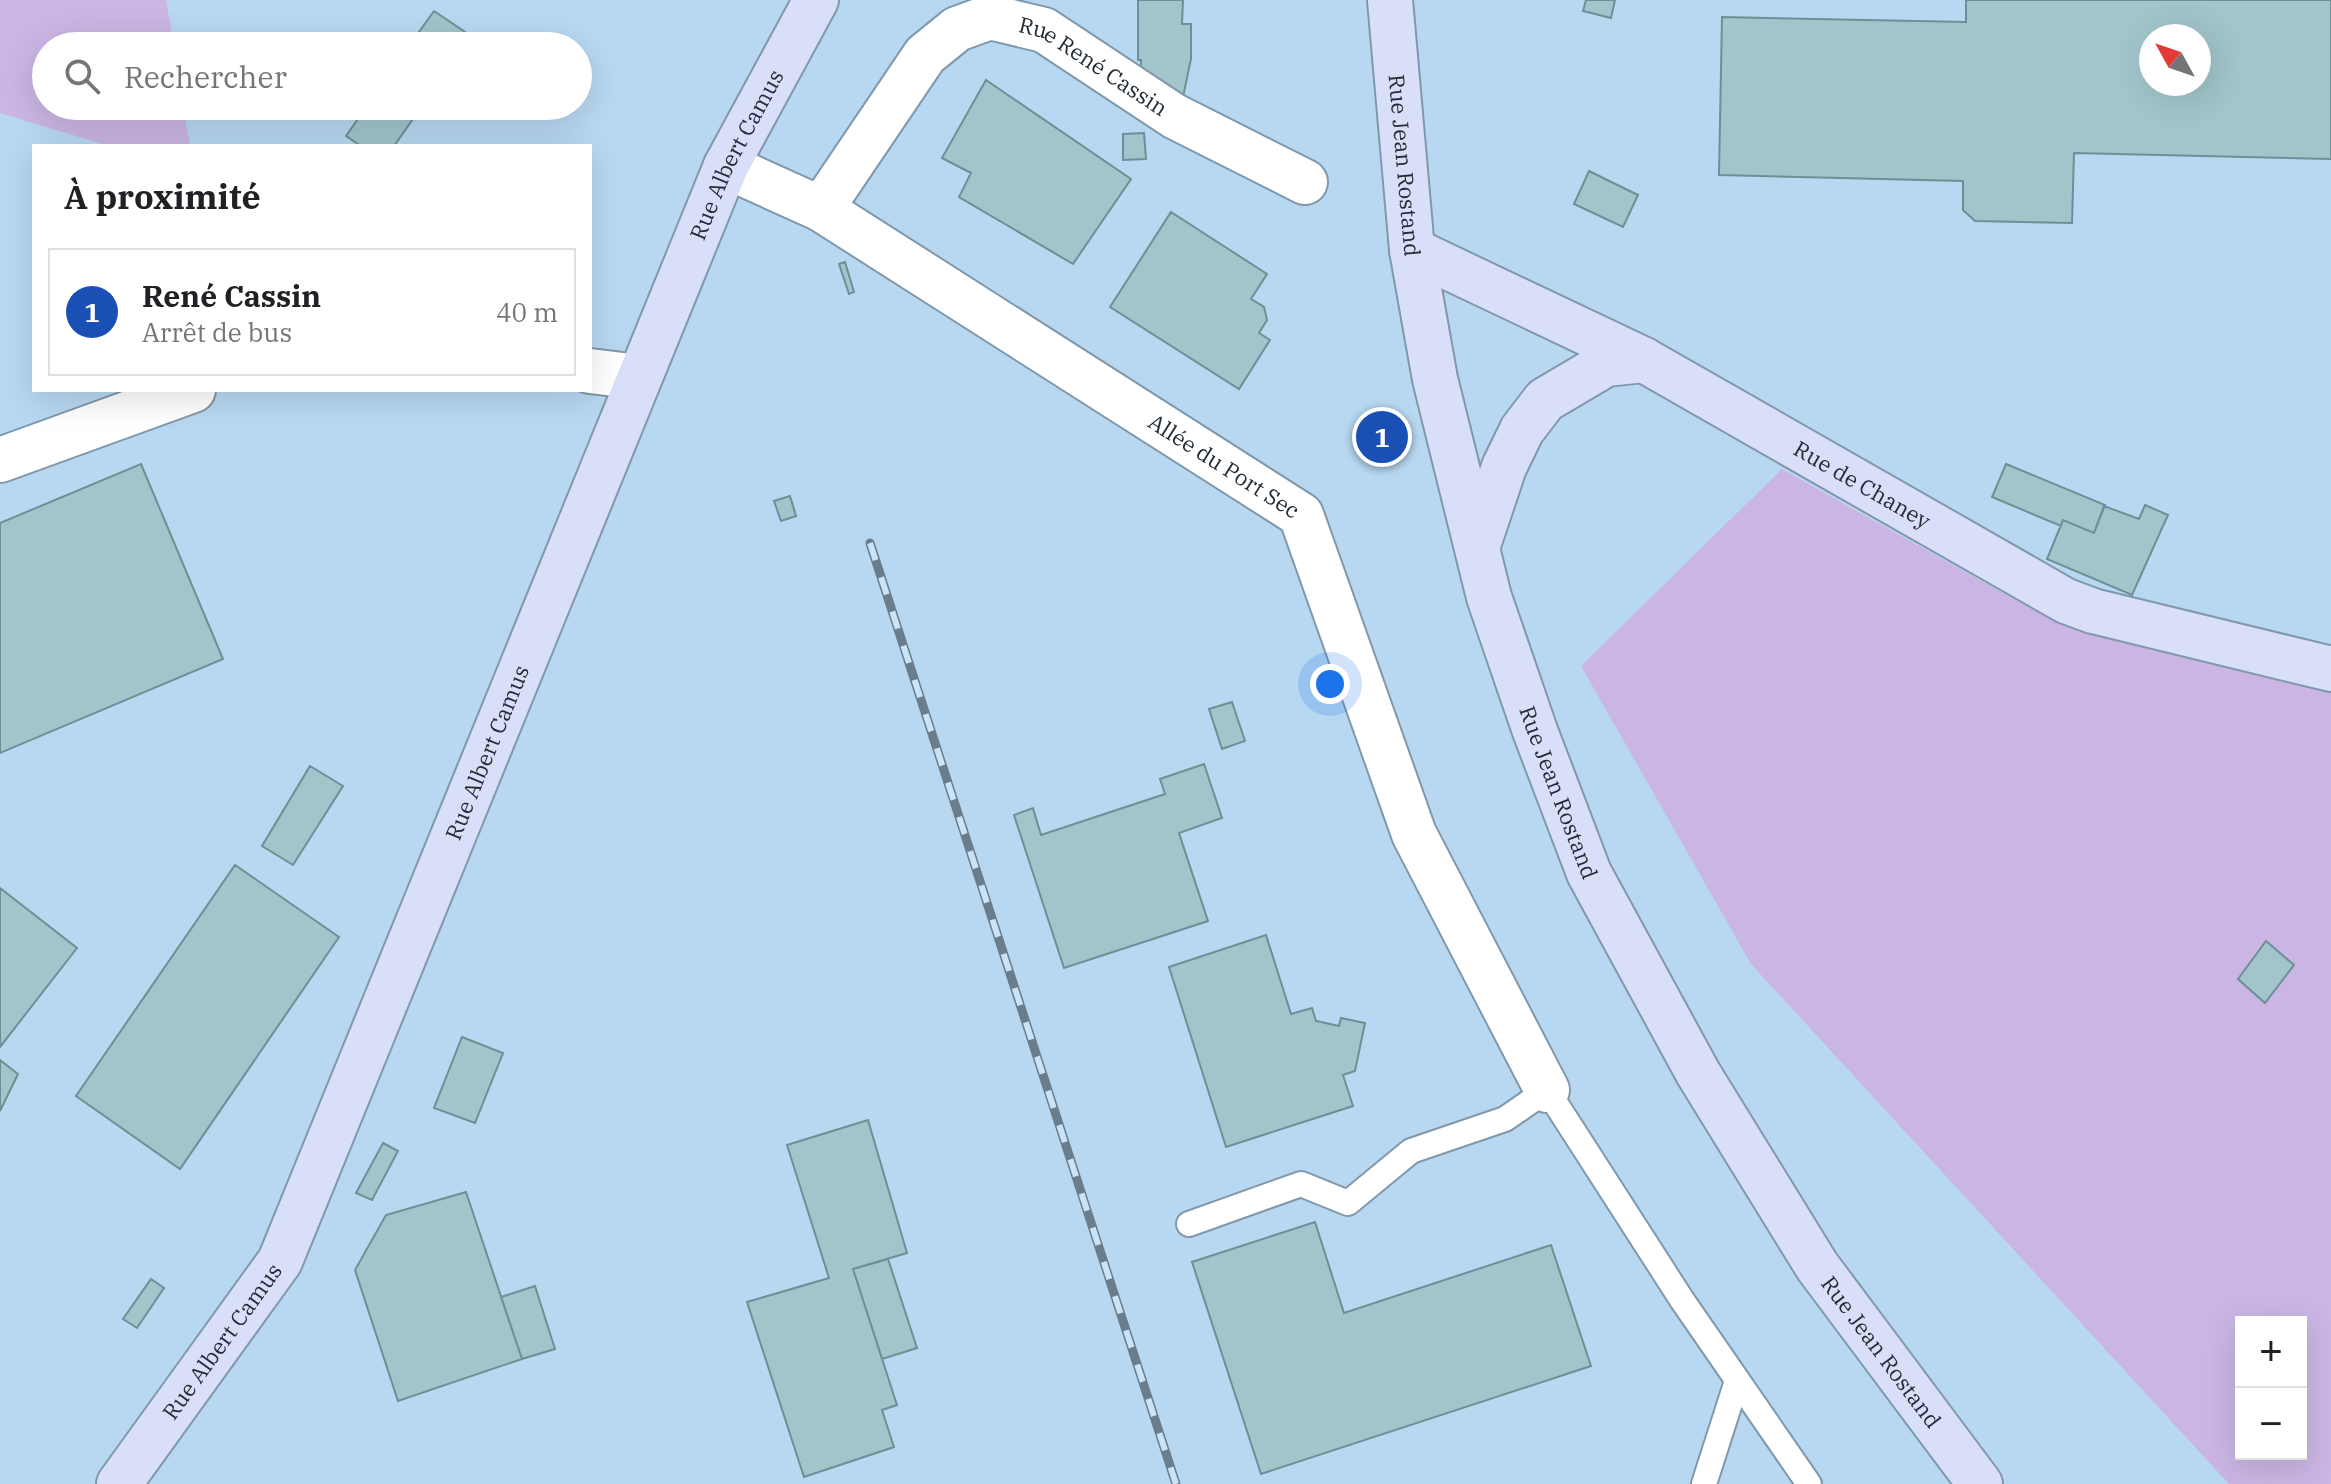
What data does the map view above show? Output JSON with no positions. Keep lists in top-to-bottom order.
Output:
{
  "streets": {
    "street": [
      "Rue René Cassin",
      "Rue Albert Camus",
      "Rue Jean Rostand",
      "Allée du Port Sec",
      "Rue de Chaney"
    ]
  },
  "crossings": [
    ["Rue René Cassin", "Allée du Port Sec"],
    ["Rue Jean Rostand", "Rue de Chaney"]
  ],
  "north": "top left",
  "page": {
    "search": "Rechercher",
    "heading": "À proximité",
    "list": [
      {
        "mark": "1",
        "name": "René Cassin",
        "note": "Arrêt de bus",
        "value": "40 m"
      }
    ],
    "pins": "1",
    "map_buttons": ["+", "−"]
  }
}
